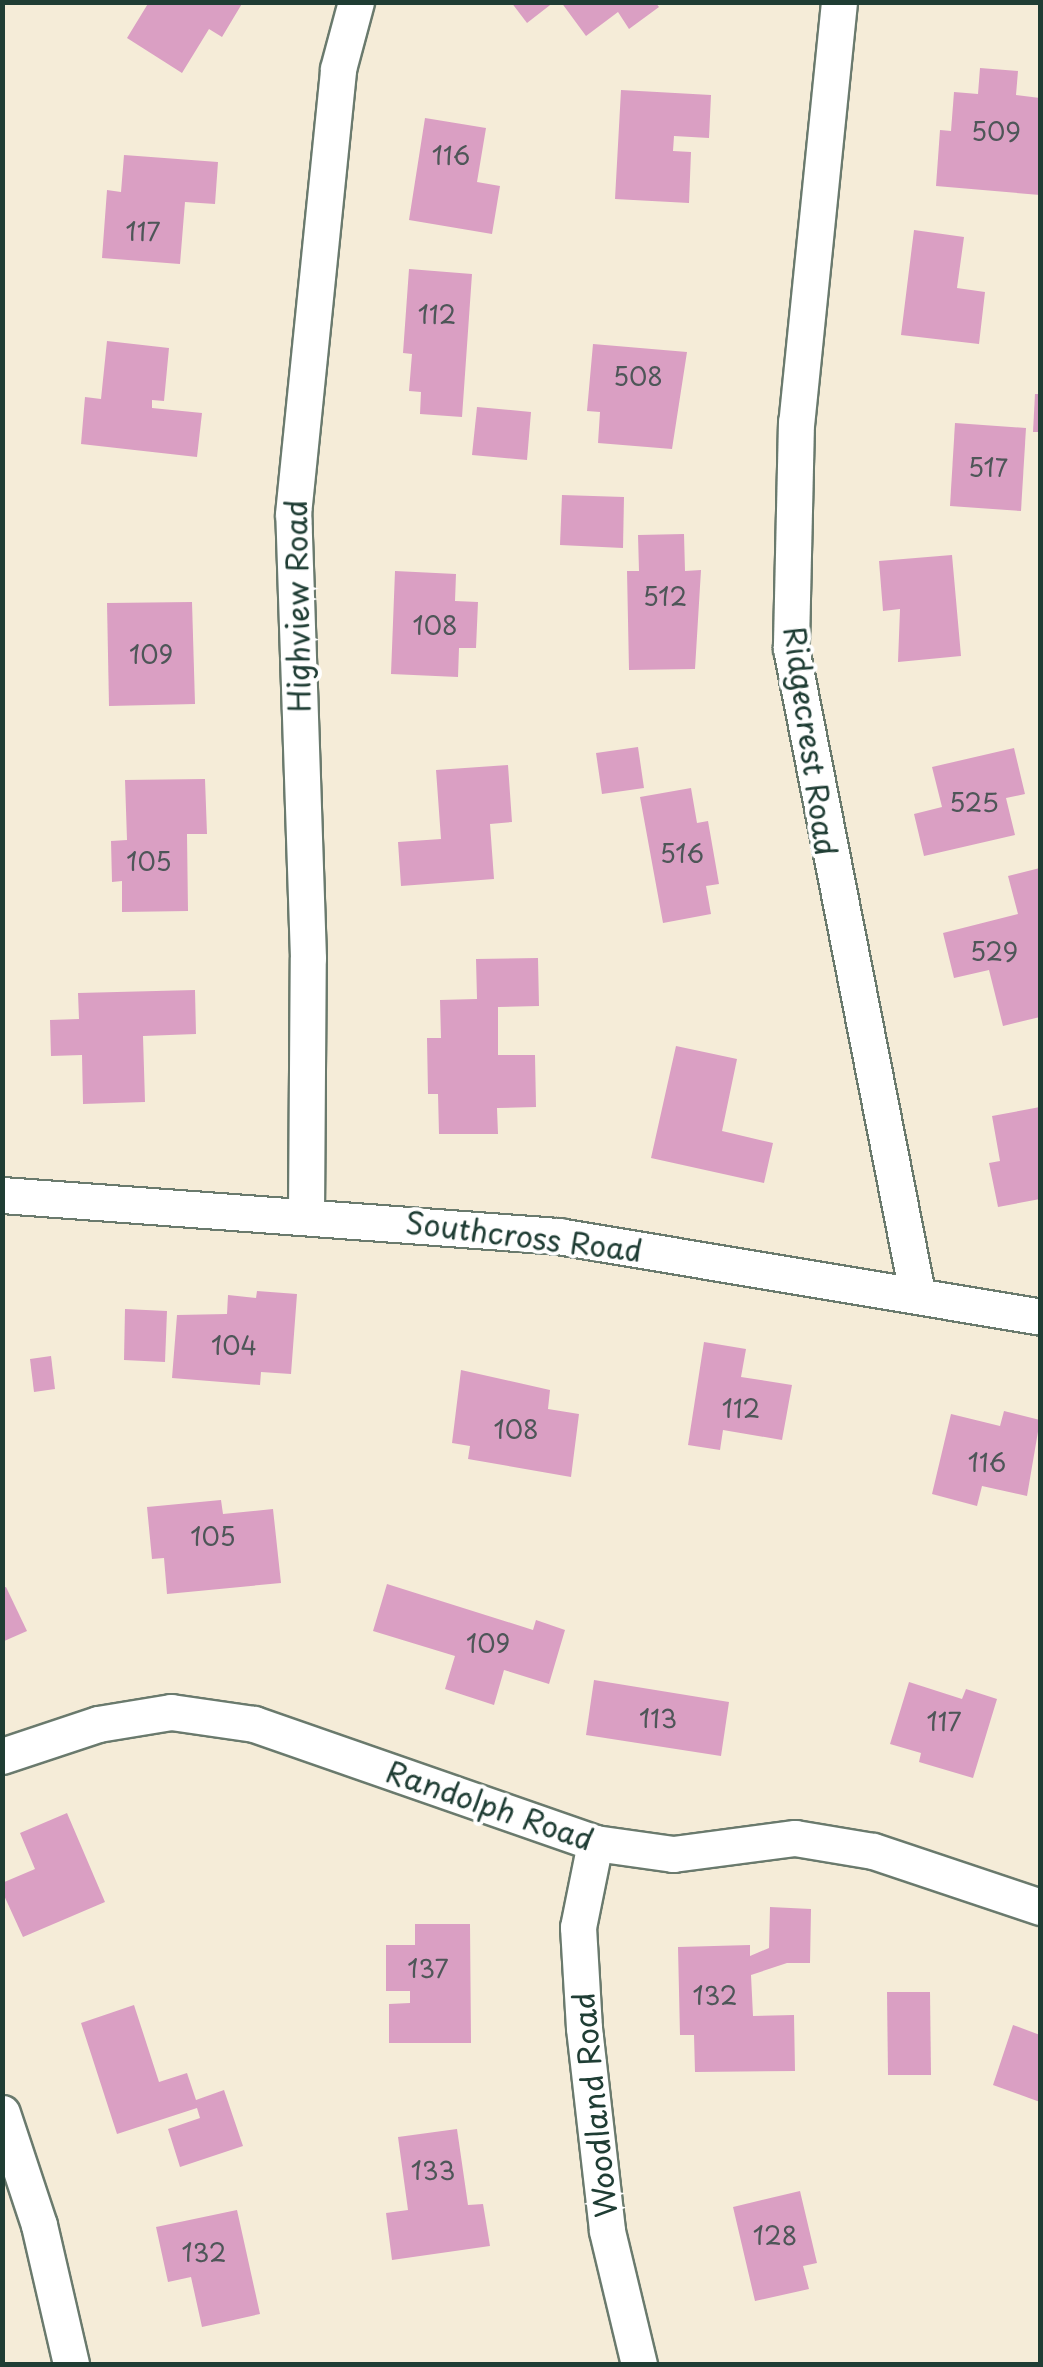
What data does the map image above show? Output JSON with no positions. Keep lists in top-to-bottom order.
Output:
{
  "streets": {
    "street": [
      "Highview Road",
      "Ridgecrest Road",
      "Southcross Road",
      "Randolph Road",
      "Woodland Road"
    ]
  },
  "crossings": [
    ["Highview Road", "Southcross Road"],
    ["Ridgecrest Road", "Southcross Road"],
    ["Randolph Road", "Woodland Road"]
  ],
  "house_numbers": [
    "509",
    "116",
    "117",
    "112",
    "508",
    "517",
    "512",
    "108",
    "109",
    "525",
    "516",
    "105",
    "529",
    "104",
    "112",
    "108",
    "116",
    "105",
    "109",
    "113",
    "117",
    "137",
    "132",
    "133",
    "128",
    "132"
  ]
}
